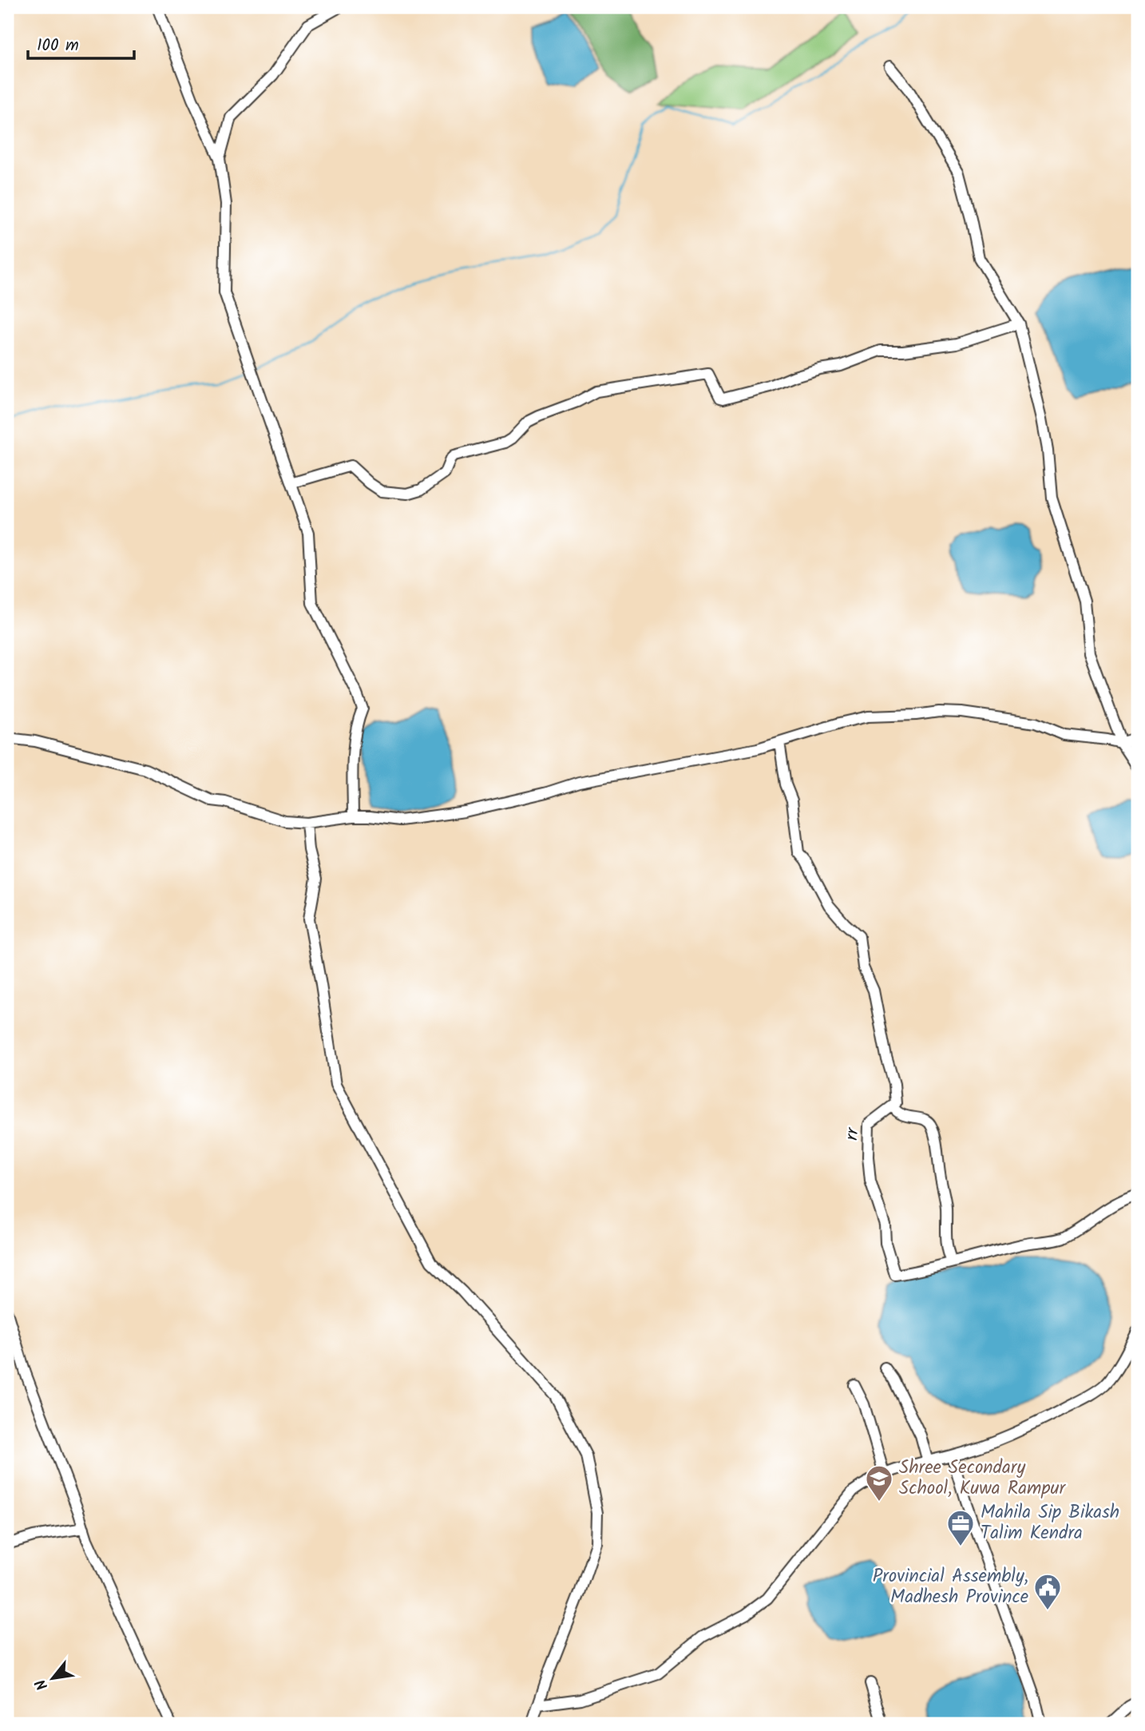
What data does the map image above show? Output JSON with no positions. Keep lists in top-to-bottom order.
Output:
{
  "streets": {
    "street": ["rr"]
  },
  "places": {
    "school or university": ["Shree Secondary School, Kuwa Rampur"],
    "office": ["Mahila Sip Bikash Talim Kendra"],
    "public building": ["Provincial Assembly, Madhesh Province"]
  },
  "scale_bar": "100 m",
  "north": "bottom left"
}
